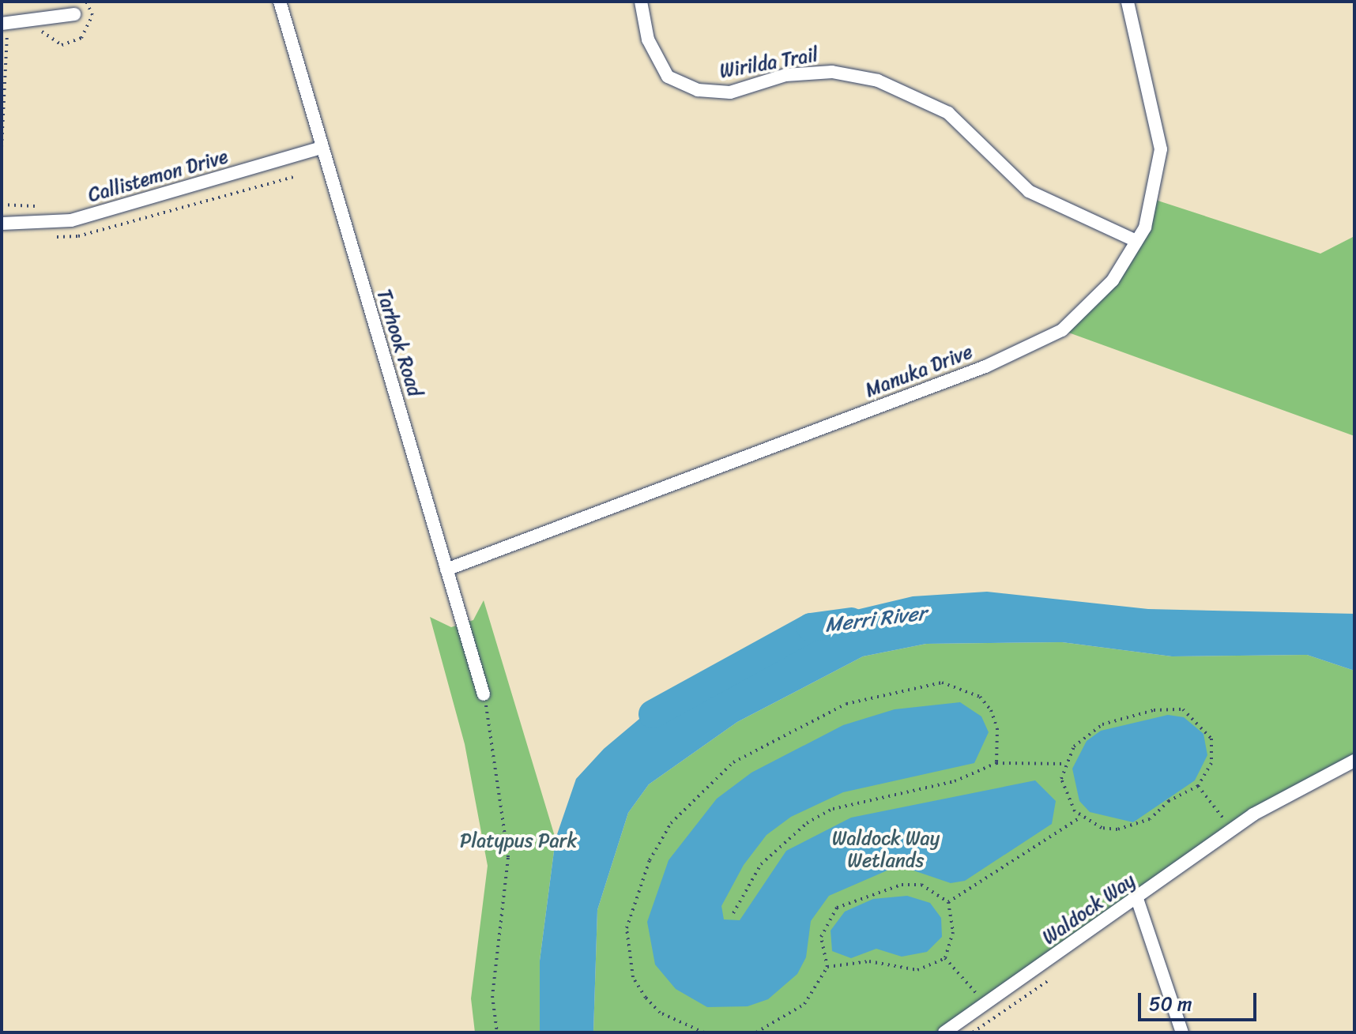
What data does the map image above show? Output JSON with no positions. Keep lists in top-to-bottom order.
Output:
{
  "streets": {
    "street": [
      "Wirilda Trail",
      "Callistemon Drive",
      "Tarhook Road",
      "Manuka Drive",
      "Waldock Way"
    ]
  },
  "crossings": [
    ["Wirilda Trail", "Manuka Drive"],
    ["Callistemon Drive", "Tarhook Road"],
    ["Tarhook Road", "Manuka Drive"]
  ],
  "water": ["Merri River"],
  "parks": ["Waldock Way Wetlands", "Platypus Park"],
  "scale_bar": "50 m"
}
